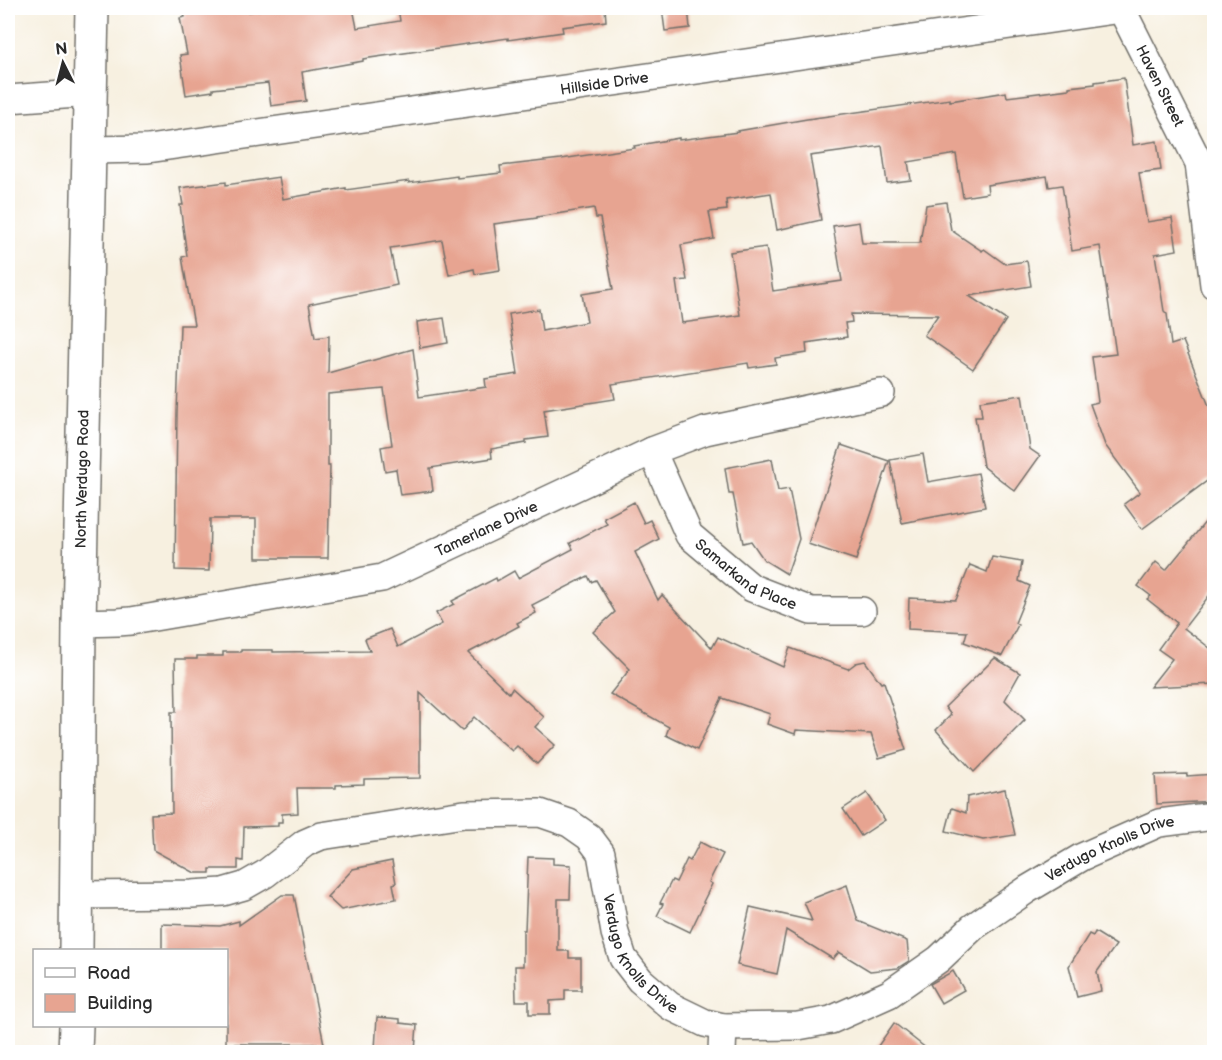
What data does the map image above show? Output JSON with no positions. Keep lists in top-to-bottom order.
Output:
{
  "streets": {
    "main road": ["North Verdugo Road"],
    "street": [
      "Hillside Drive",
      "Haven Street",
      "Tamerlane Drive",
      "Samarkand Place",
      "Verdugo Knolls Drive"
    ]
  },
  "crossings": [
    ["Hillside Drive", "Haven Street"],
    ["Hillside Drive", "North Verdugo Road"],
    ["North Verdugo Road", "Tamerlane Drive"],
    ["North Verdugo Road", "Verdugo Knolls Drive"],
    ["Tamerlane Drive", "Samarkand Place"]
  ],
  "legend": ["Road", "Building"],
  "north": "top"
}
